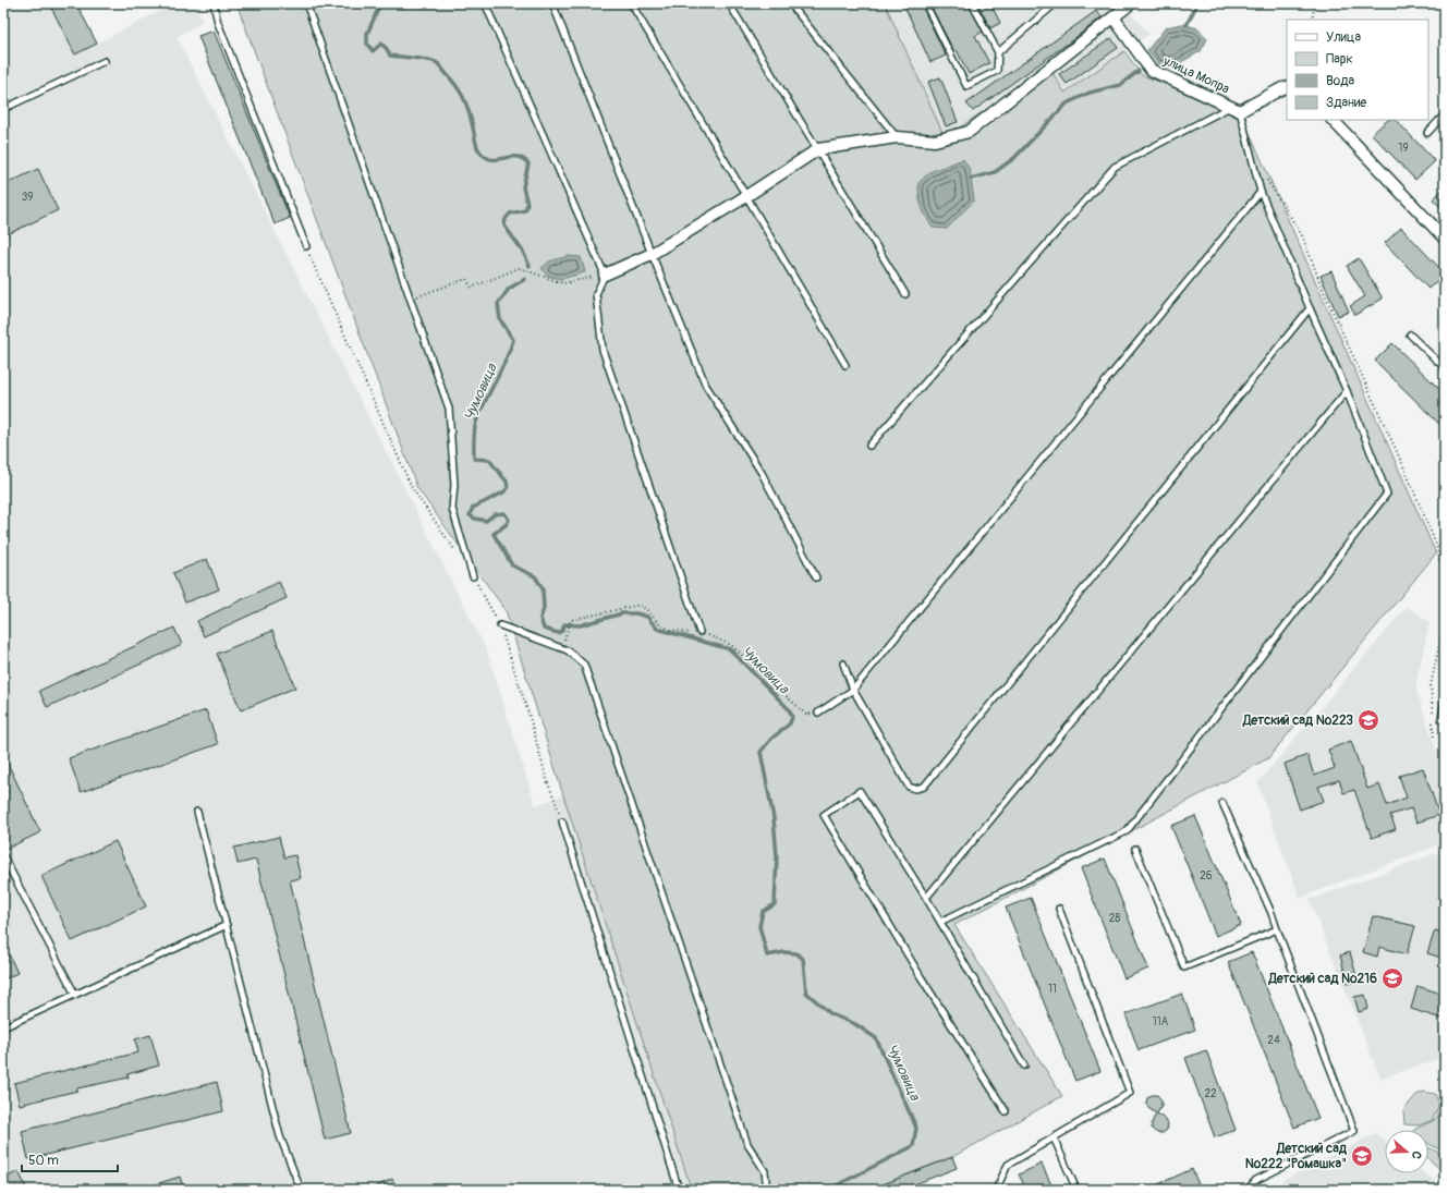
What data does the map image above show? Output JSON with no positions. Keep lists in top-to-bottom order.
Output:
{
  "streets": {
    "street": ["улица Мопра"]
  },
  "water": ["Чумовица"],
  "places": {
    "school or university": ["Детский сад №223", "Детский сад №216", "Детский сад №222 \"Ромашка\""]
  },
  "house_numbers": [
    "19",
    "39",
    "26",
    "28",
    "11",
    "11А",
    "24",
    "22"
  ],
  "legend": [
    "Улица",
    "Парк",
    "Вода",
    "Здание"
  ],
  "scale_bar": "50 m",
  "north": "right"
}
